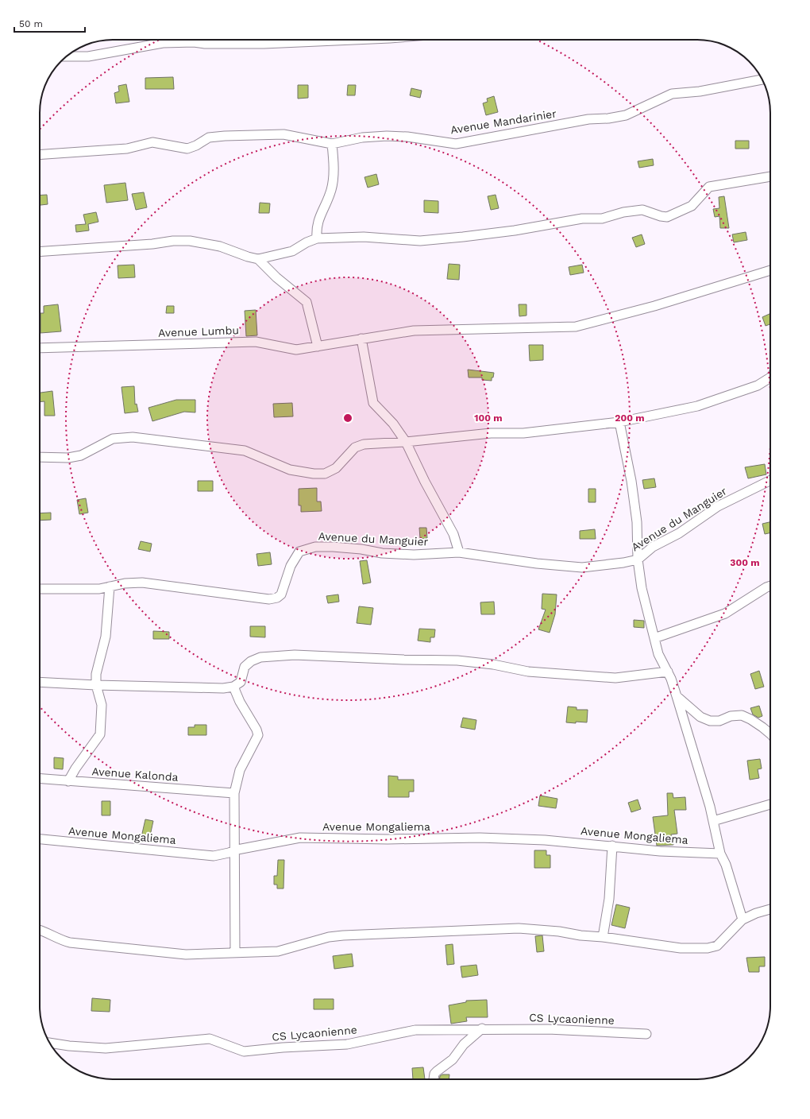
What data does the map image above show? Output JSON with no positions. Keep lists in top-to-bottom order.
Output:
{
  "streets": {
    "street": [
      "Avenue Mandarinier",
      "Avenue Lumbu",
      "Avenue du Manguier",
      "Avenue Kalonda",
      "Avenue Mongaliema",
      "CS Lycaonienne"
    ]
  },
  "scale_bar": "50 m",
  "rings": ["100 m", "200 m", "300 m"]
}
